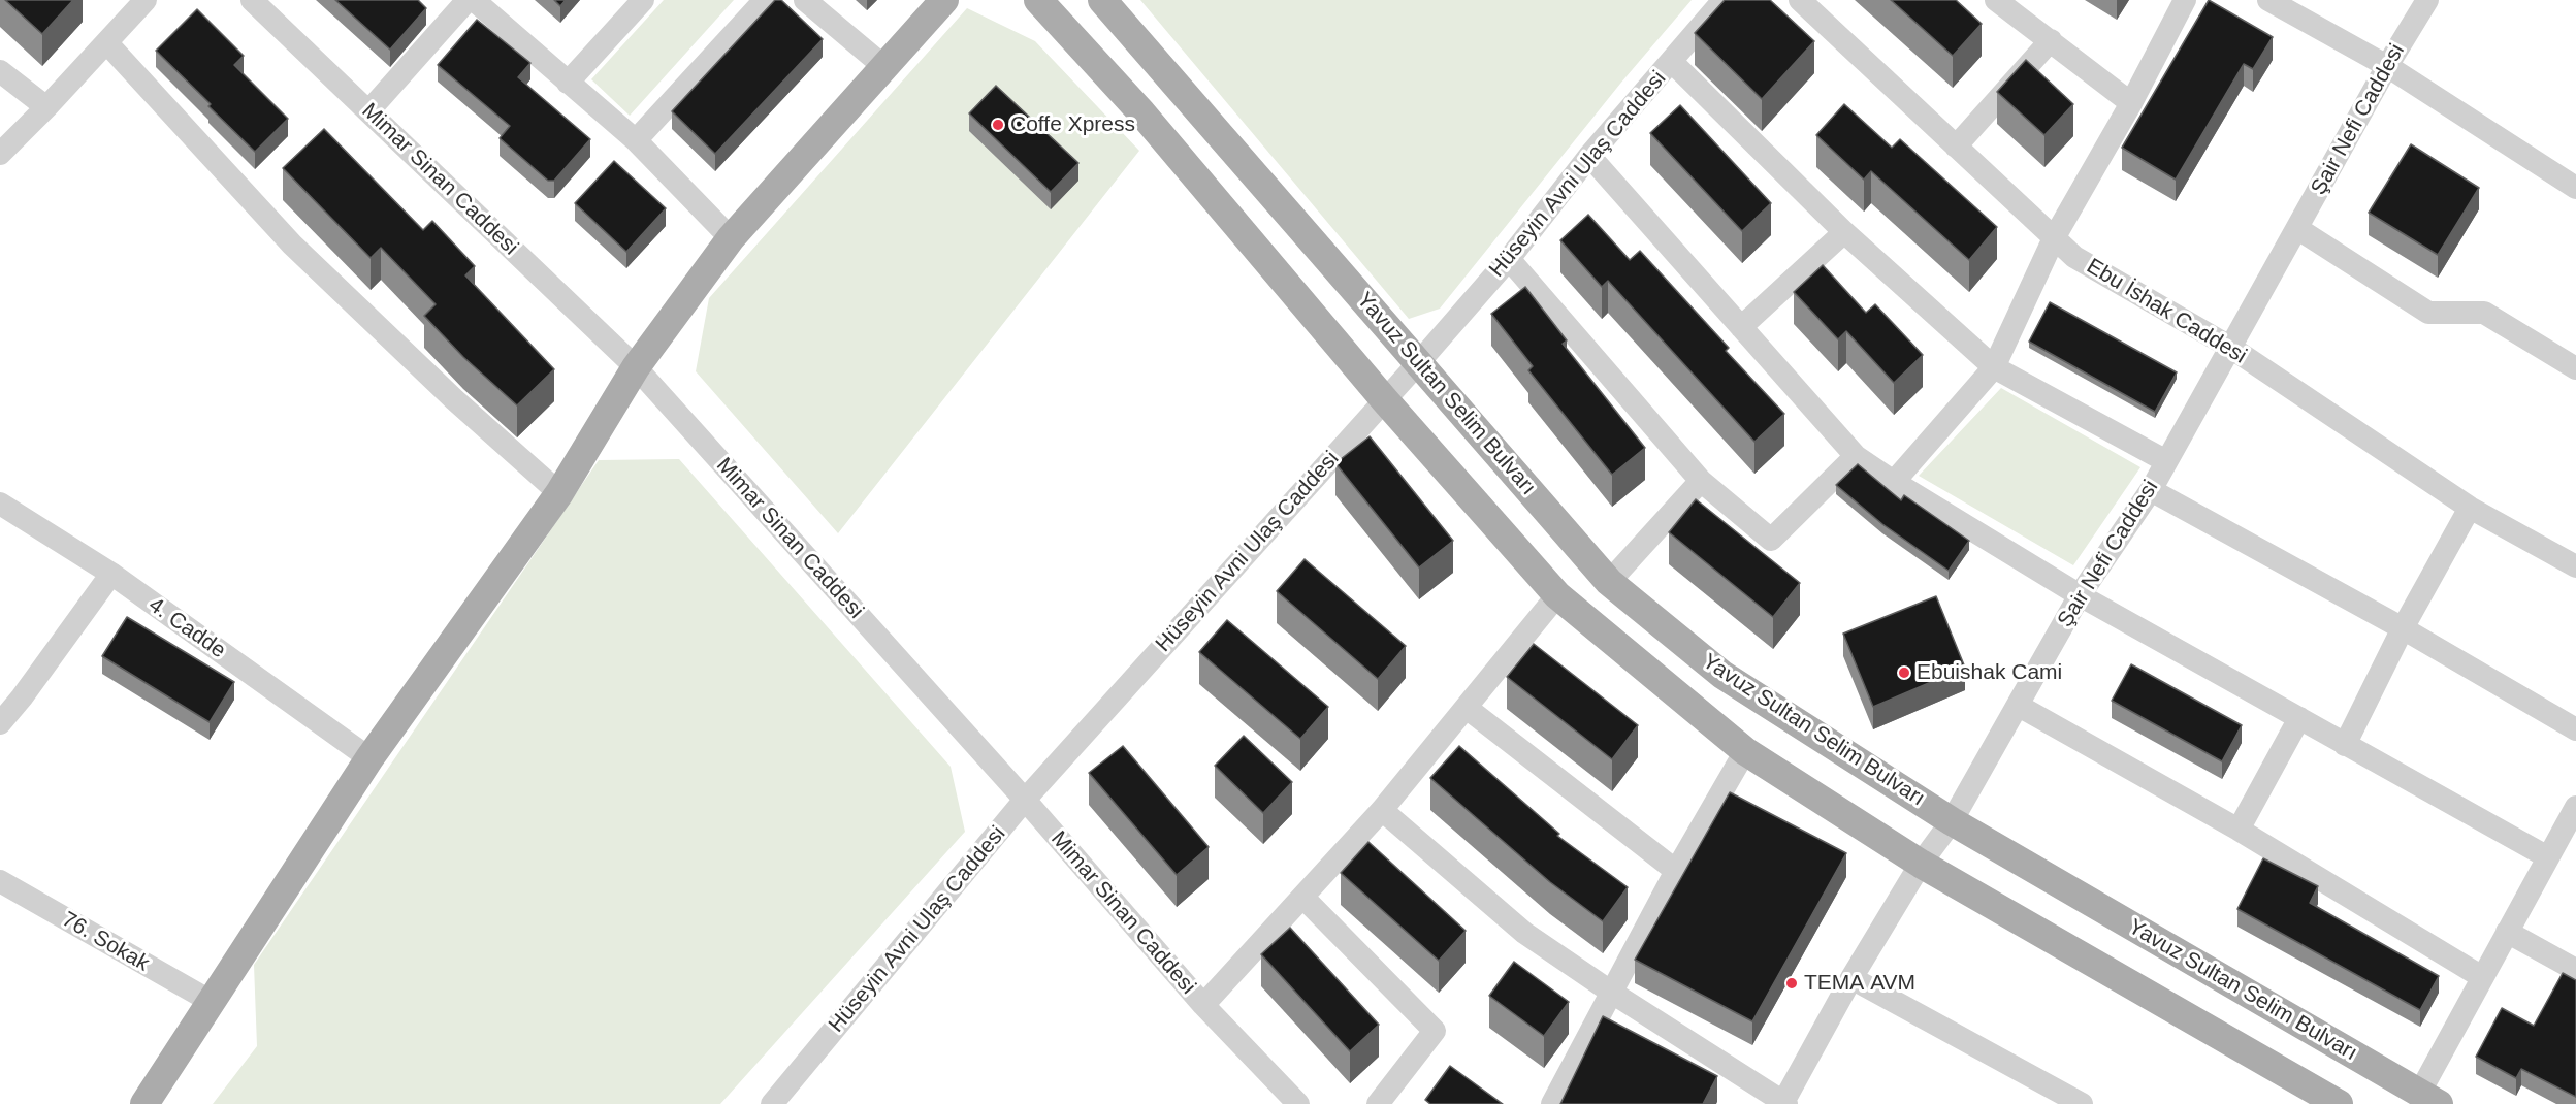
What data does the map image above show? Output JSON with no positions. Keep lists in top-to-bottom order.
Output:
{
  "streets": {
    "main road": ["Yavuz Sultan Selim Bulvarı"],
    "street": [
      "Şair Nefi Caddesi",
      "Hüseyin Avni Ulaş Caddesi",
      "Mimar Sinan Caddesi",
      "Ebu İshak Caddesi",
      "4. Cadde",
      "76. Sokak"
    ]
  },
  "crossings": [
    ["Şair Nefi Caddesi", "Ebu İshak Caddesi"],
    ["Şair Nefi Caddesi", "Yavuz Sultan Selim Bulvarı"],
    ["Hüseyin Avni Ulaş Caddesi", "Mimar Sinan Caddesi"],
    ["Hüseyin Avni Ulaş Caddesi", "Yavuz Sultan Selim Bulvarı"]
  ],
  "places": ["Coffe Xpress", "Ebuishak Cami", "TEMA AVM"]
}
